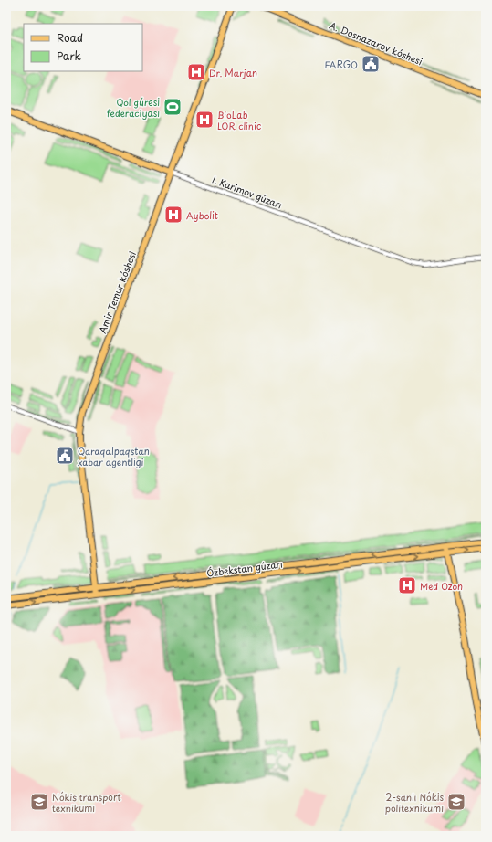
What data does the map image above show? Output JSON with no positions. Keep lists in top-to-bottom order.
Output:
{
  "streets": {
    "main road": [
      "A. Dosnazarov kóshesi",
      "I. Karimov gúzarı",
      "Amir Temur kóshesi",
      "Ózbekstan gúzarı"
    ]
  },
  "crossings": [
    ["I. Karimov gúzarı", "Amir Temur kóshesi"],
    ["Amir Temur kóshesi", "Ózbekstan gúzarı"]
  ],
  "places": {
    "public building": ["FARGO", "Qaraqalpaqstan xabar agentligi"],
    "hospital": [
      "Dr. Marjan",
      "BioLab LOR clinic",
      "Aybolit",
      "Med Ozon"
    ],
    "sports": ["Qol gúresi federaciyası"],
    "school or university": ["Nókis transport texnikumı", "2-sanlı Nókis politexnikumı"]
  },
  "legend": ["Road", "Park"]
}
